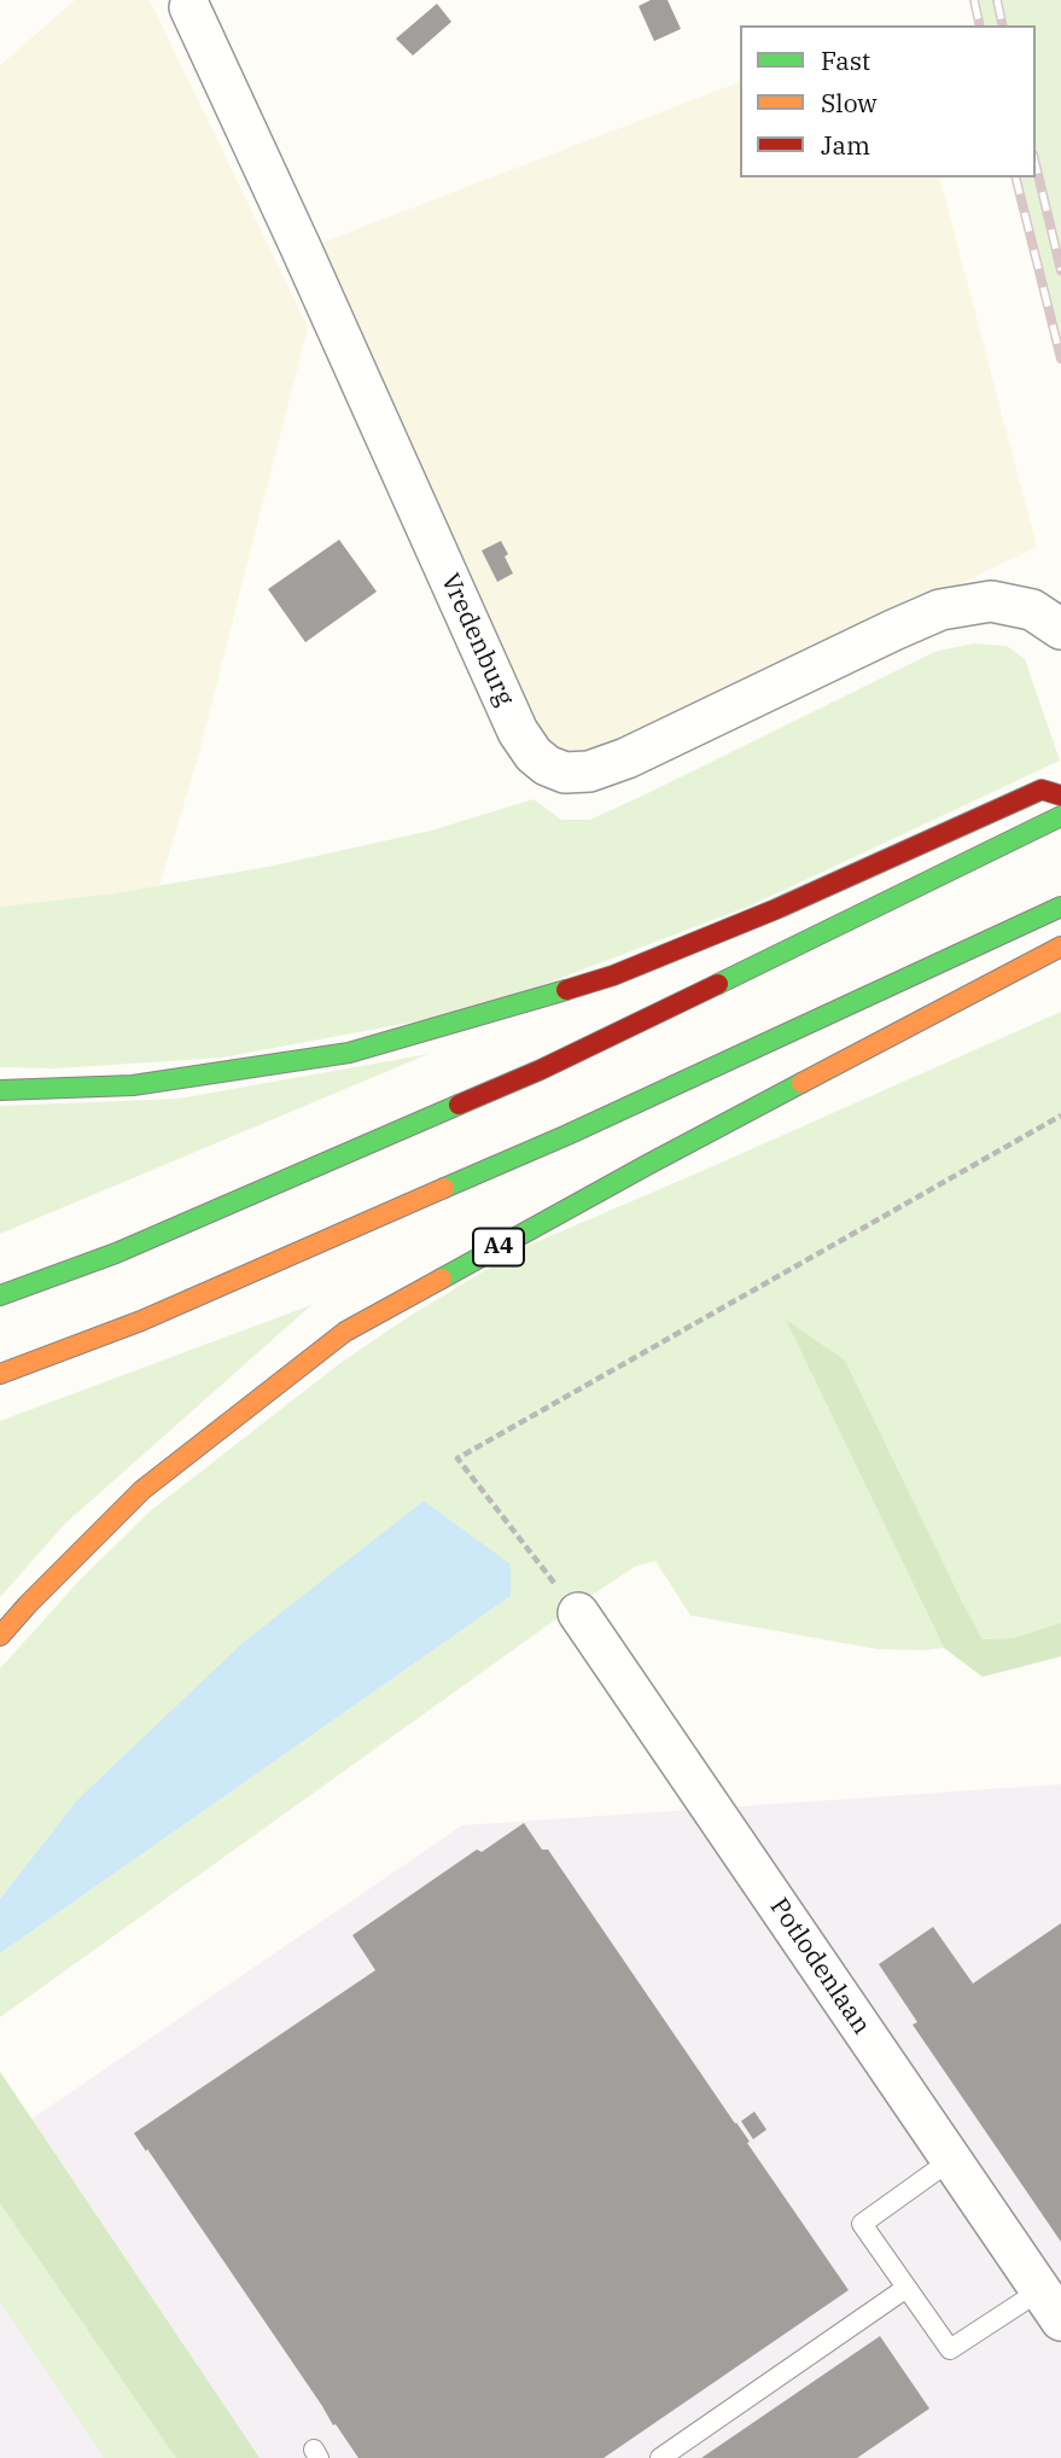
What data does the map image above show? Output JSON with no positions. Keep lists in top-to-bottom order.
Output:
{
  "streets": {
    "highway": ["A4"],
    "street": ["Vredenburg", "Potlodenlaan"]
  },
  "legend": ["Fast", "Slow", "Jam"]
}
